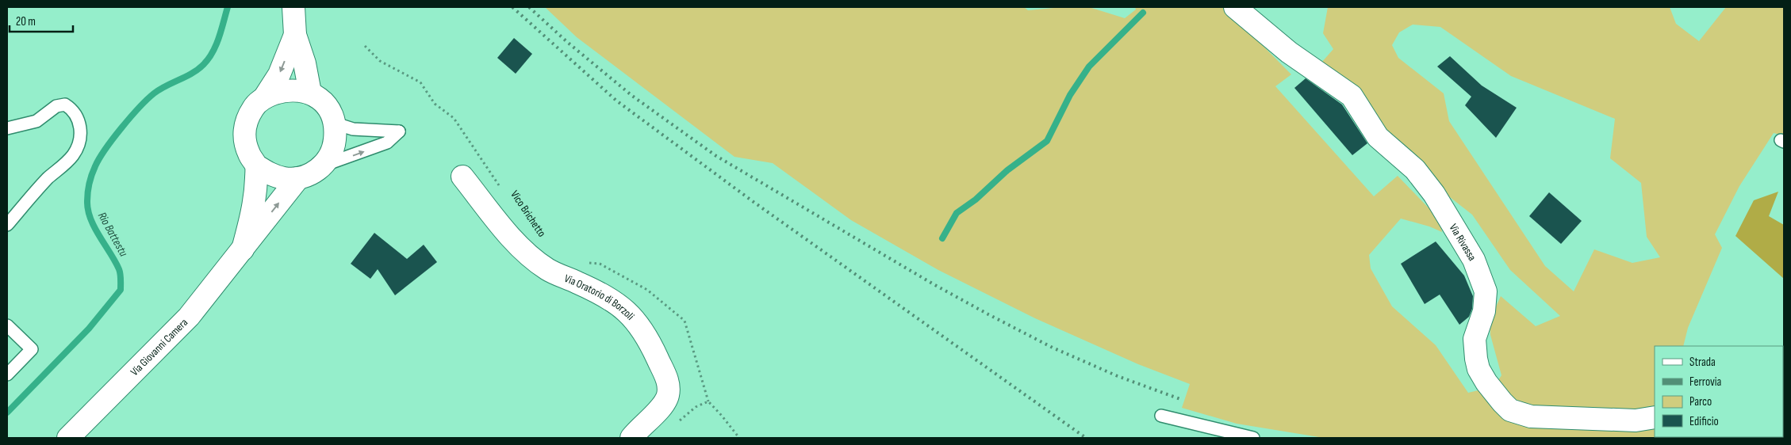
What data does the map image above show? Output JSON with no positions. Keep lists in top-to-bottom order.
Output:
{
  "streets": {
    "street": ["Via Rivassa", "Via Oratorio di Borzoli", "Via Giovanni Camera"],
    "path": ["Vico Brichetto"]
  },
  "water": ["Rio Battestu"],
  "legend": [
    "Strada",
    "Ferrovia",
    "Parco",
    "Edificio"
  ],
  "scale_bar": "20 m"
}
